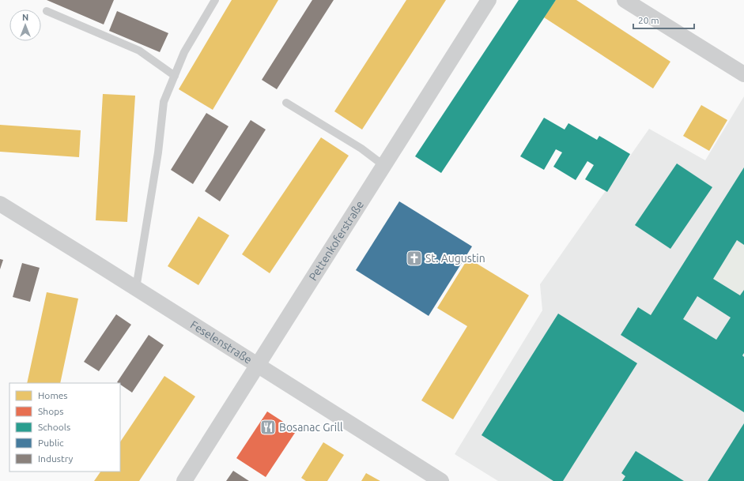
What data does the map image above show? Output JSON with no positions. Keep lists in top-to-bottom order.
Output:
{
  "streets": {
    "street": ["Pettenkoferstraße", "Feselenstraße"]
  },
  "crossings": [
    ["Pettenkoferstraße", "Feselenstraße"]
  ],
  "places": {
    "church": ["St. Augustin"],
    "restaurant": ["Bosanac Grill"]
  },
  "legend": [
    "Homes",
    "Shops",
    "Schools",
    "Public",
    "Industry"
  ],
  "scale_bar": "20 m",
  "north": "top"
}
